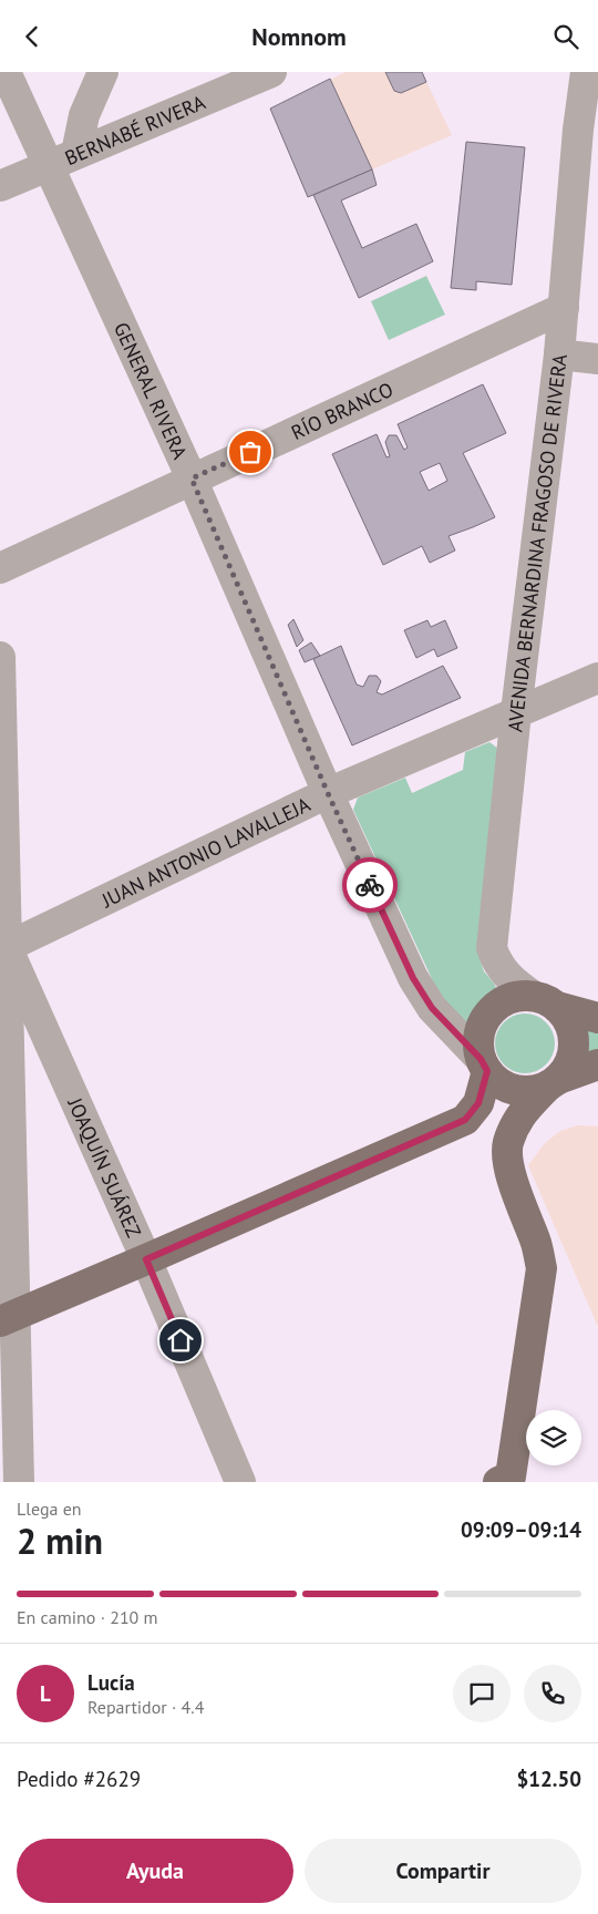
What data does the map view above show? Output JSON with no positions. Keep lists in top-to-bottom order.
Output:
{
  "streets": {
    "street": [
      "BERNABÉ RIVERA",
      "GENERAL RIVERA",
      "RÍO BRANCO",
      "AVENIDA BERNARDINA FRAGOSO DE RIVERA",
      "JUAN ANTONIO LAVALLEJA",
      "JOAQUÍN SUÁREZ"
    ]
  },
  "crossings": [
    ["BERNABÉ RIVERA", "GENERAL RIVERA"],
    ["GENERAL RIVERA", "RÍO BRANCO"],
    ["GENERAL RIVERA", "AVENIDA BERNARDINA FRAGOSO DE RIVERA"],
    ["GENERAL RIVERA", "JUAN ANTONIO LAVALLEJA"],
    ["RÍO BRANCO", "AVENIDA BERNARDINA FRAGOSO DE RIVERA"],
    ["AVENIDA BERNARDINA FRAGOSO DE RIVERA", "JUAN ANTONIO LAVALLEJA"],
    ["JUAN ANTONIO LAVALLEJA", "JOAQUÍN SUÁREZ"]
  ],
  "page": {
    "header": "Nomnom",
    "heading": ["2 min", "Llega en", "09:09–09:14"],
    "panel": [
      "Lucía",
      "Repartidor · 4.4",
      "Pedido #2629",
      "$12.50"
    ],
    "bar": "En camino · 210 m",
    "round": "L",
    "buttons": ["Ayuda", "Compartir"]
  }
}
